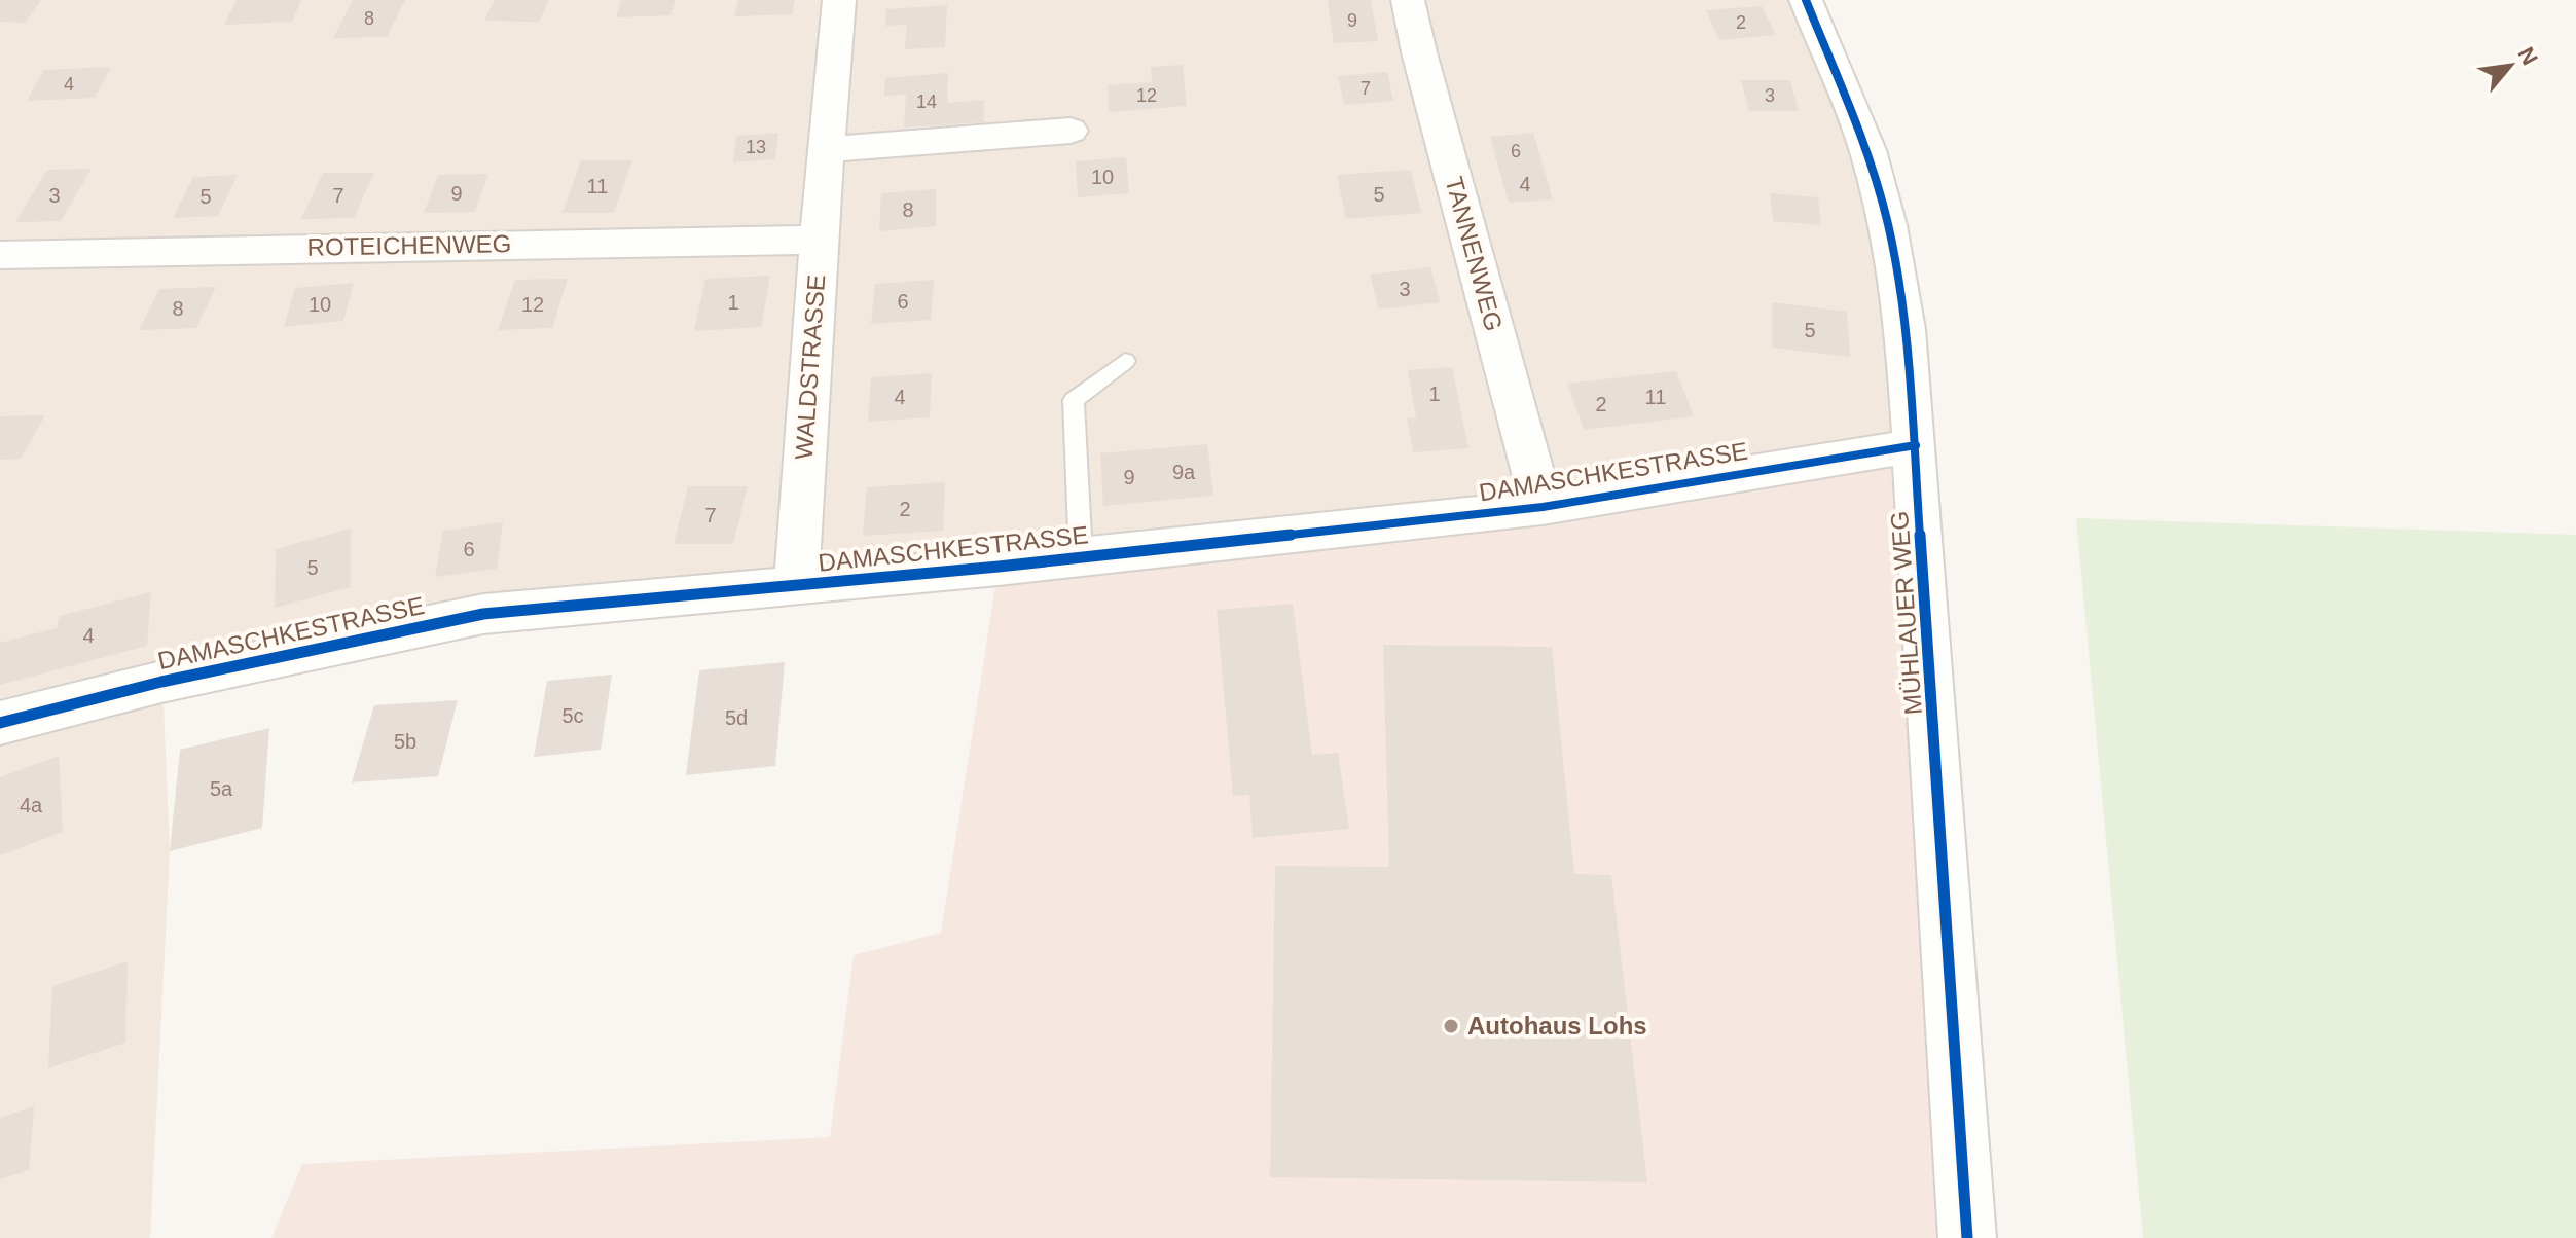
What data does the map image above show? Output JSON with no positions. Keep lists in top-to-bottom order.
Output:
{
  "streets": {
    "street": [
      "ROTEICHENWEG",
      "TANNENWEG",
      "WALDSTRASSE",
      "DAMASCHKESTRASSE",
      "MÜHLAUER WEG"
    ]
  },
  "crossings": [
    ["ROTEICHENWEG", "WALDSTRASSE"],
    ["TANNENWEG", "DAMASCHKESTRASSE"],
    ["WALDSTRASSE", "DAMASCHKESTRASSE"],
    ["DAMASCHKESTRASSE", "MÜHLAUER WEG"]
  ],
  "places": ["Autohaus Lohs"],
  "house_numbers": [
    "8",
    "9",
    "2",
    "4",
    "7",
    "12",
    "3",
    "14",
    "13",
    "6",
    "10",
    "4",
    "11",
    "9",
    "5",
    "3",
    "7",
    "5",
    "8",
    "3",
    "6",
    "1",
    "10",
    "12",
    "8",
    "5",
    "1",
    "4",
    "11",
    "2",
    "9a",
    "9",
    "2",
    "7",
    "6",
    "5",
    "4",
    "5c",
    "5d",
    "5b",
    "5a",
    "4a"
  ],
  "north": "top right"
}
